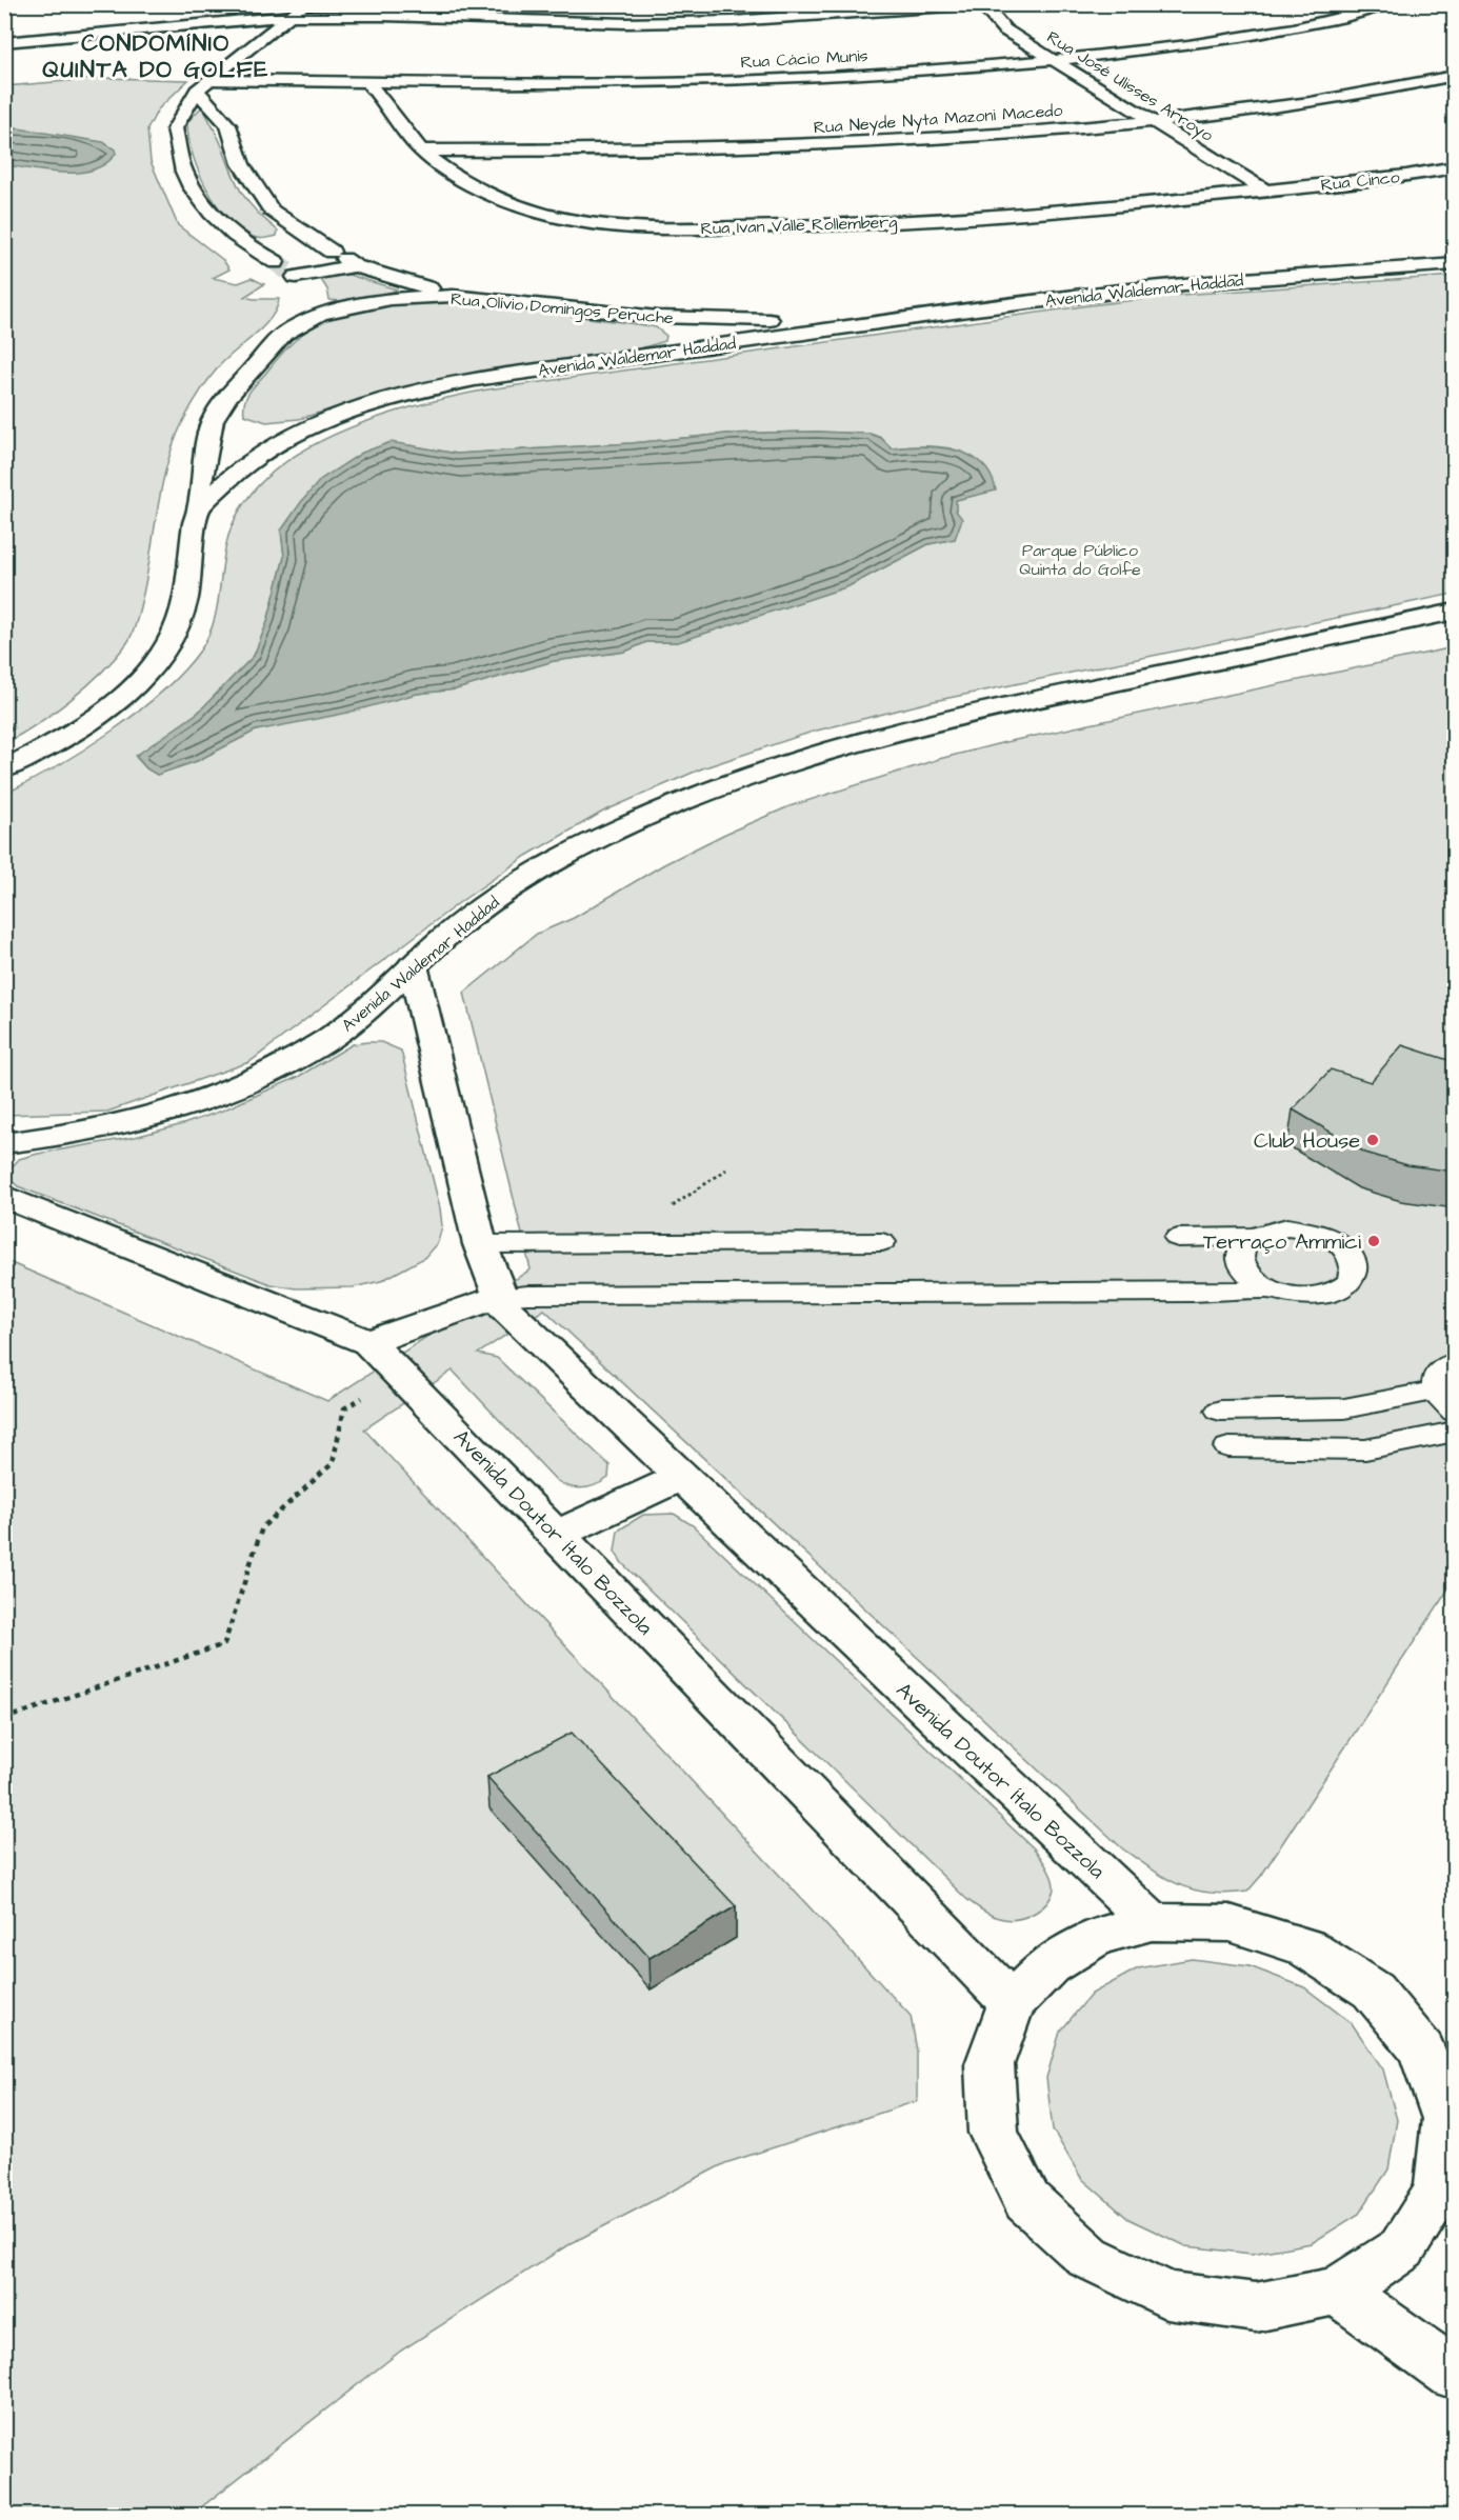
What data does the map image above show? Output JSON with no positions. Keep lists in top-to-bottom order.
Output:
{
  "streets": {
    "street": [
      "Rua Cácio Munis",
      "Rua José Ulisses Arroyo",
      "Rua Neyde Nyta Mazoni Macedo",
      "Rua Cinco",
      "Rua Ivan Valle Rollemberg",
      "Avenida Waldemar Haddad",
      "Rua Olívio Domingos Peruche",
      "Avenida Doutor Ítalo Bozzola"
    ]
  },
  "crossings": [
    ["Rua Cácio Munis", "Rua José Ulisses Arroyo"],
    ["Rua Cácio Munis", "Rua Ivan Valle Rollemberg"],
    ["Rua José Ulisses Arroyo", "Rua Neyde Nyta Mazoni Macedo"],
    ["Rua José Ulisses Arroyo", "Rua Cinco"],
    ["Rua José Ulisses Arroyo", "Rua Ivan Valle Rollemberg"],
    ["Rua Neyde Nyta Mazoni Macedo", "Rua Ivan Valle Rollemberg"],
    ["Rua Cinco", "Rua Ivan Valle Rollemberg"],
    ["Avenida Waldemar Haddad", "Rua Olívio Domingos Peruche"],
    ["Avenida Waldemar Haddad", "Avenida Doutor Ítalo Bozzola"]
  ],
  "districts": ["CONDOMÍNIO QUINTA DO GOLFE"],
  "parks": ["Parque Público Quinta do Golfe"],
  "places": ["Club House", "Terraço Ammici"]
}
